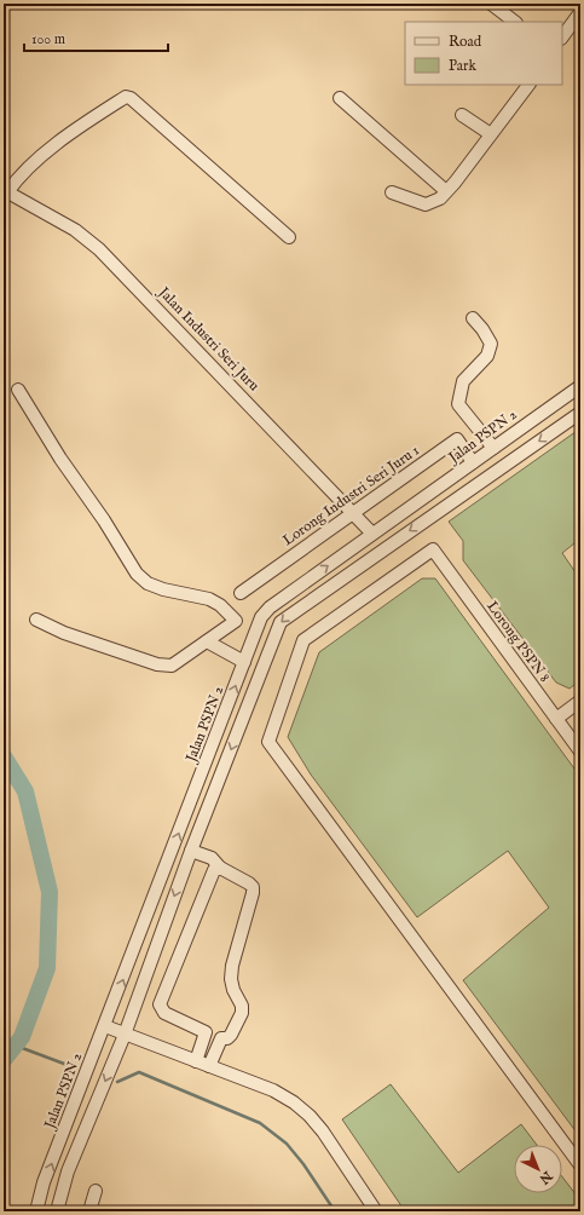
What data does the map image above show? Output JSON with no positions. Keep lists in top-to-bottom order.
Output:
{
  "streets": {
    "street": [
      "Jalan Industri Seri Juru",
      "Jalan PSPN 2",
      "Lorong Industri Seri Juru 1",
      "Lorong PSPN 8"
    ]
  },
  "crossings": [
    ["Jalan Industri Seri Juru", "Jalan PSPN 2"],
    ["Jalan Industri Seri Juru", "Lorong Industri Seri Juru 1"],
    ["Jalan PSPN 2", "Lorong Industri Seri Juru 1"]
  ],
  "legend": ["Road", "Park"],
  "scale_bar": "100 m",
  "north": "bottom right"
}
